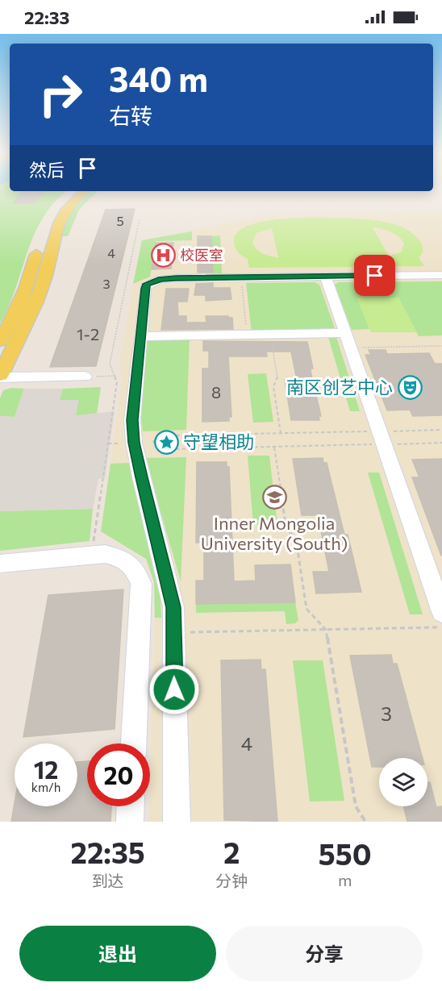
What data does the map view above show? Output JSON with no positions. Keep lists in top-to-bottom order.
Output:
{
  "places": {
    "hospital": ["校医室"],
    "theatre": ["南区创艺中心"],
    "place": ["守望相助"],
    "school or university": ["Inner Mongolia University (South)"]
  },
  "house_numbers": [
    "5",
    "4",
    "3",
    "1-2",
    "8",
    "3",
    "4"
  ],
  "page": {
    "status": "22:33",
    "turn": ["340 m", "右转"],
    "then": "然后",
    "speed": "12 km/h",
    "limit": "20",
    "eta": [
      "22:35",
      "到达",
      "2",
      "分钟",
      "550",
      "m"
    ],
    "buttons": ["退出", "分享"]
  }
}
